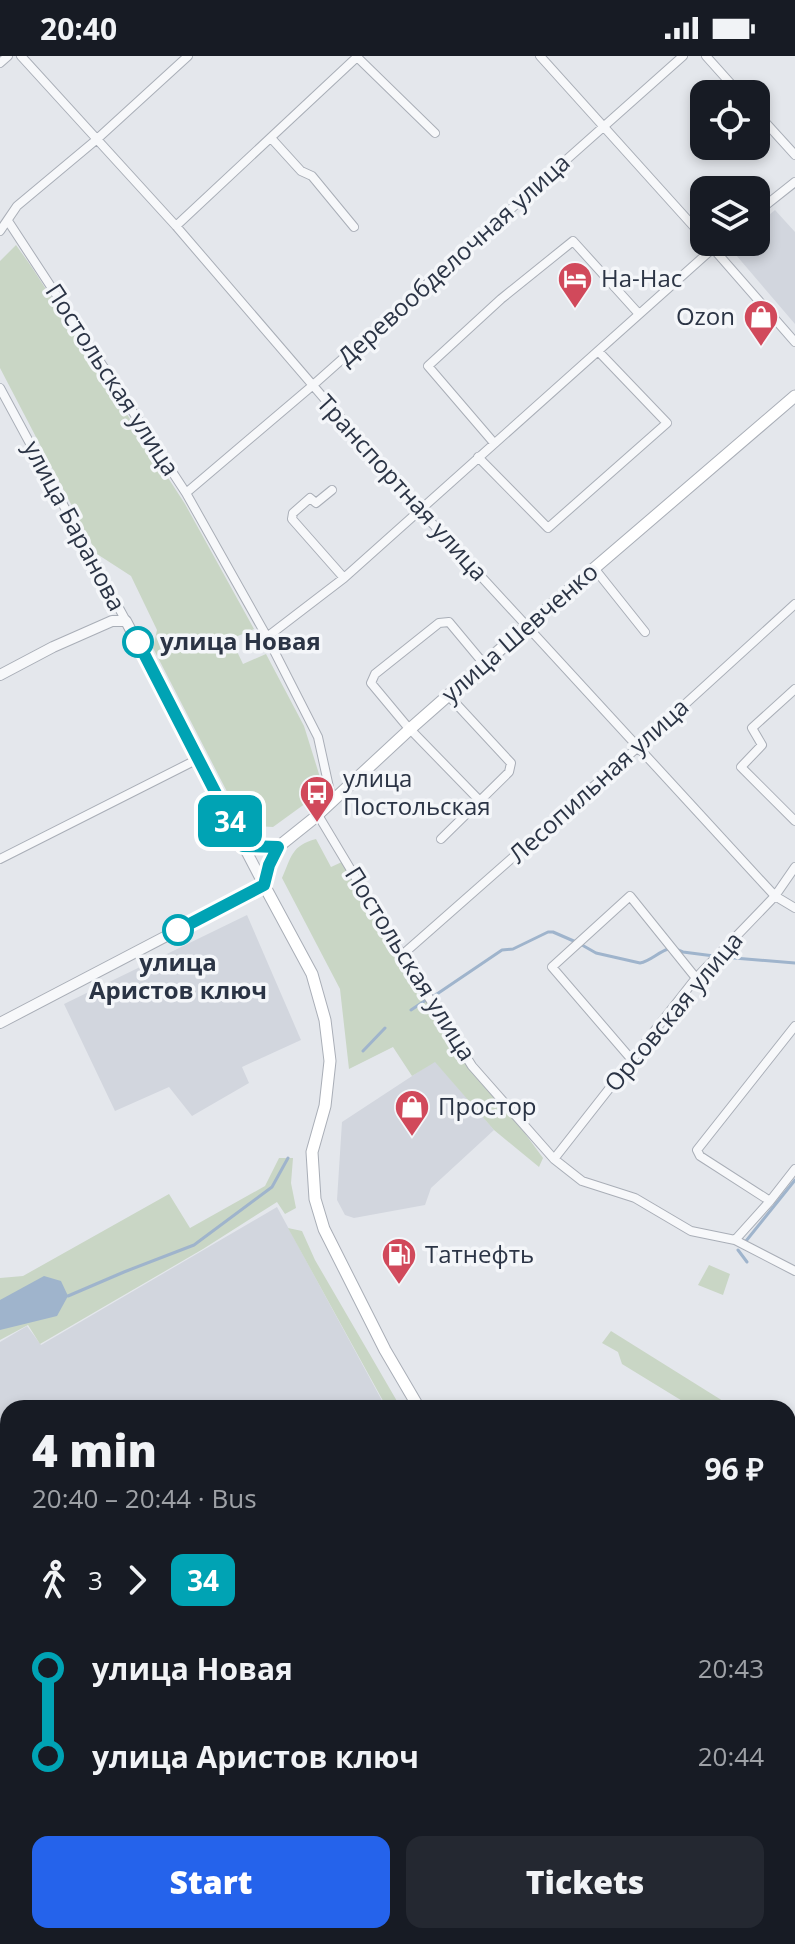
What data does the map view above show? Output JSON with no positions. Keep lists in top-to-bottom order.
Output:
{
  "streets": {
    "main road": ["улица Шевченко"],
    "street": [
      "Деревообделочная улица",
      "Постольская улица",
      "Транспортная улица",
      "улица Баранова",
      "Лесопильная улица",
      "Орсовская улица"
    ]
  },
  "crossings": [
    ["Деревообделочная улица", "Постольская улица"],
    ["Деревообделочная улица", "Транспортная улица"],
    ["Постольская улица", "улица Шевченко"],
    ["Постольская улица", "Лесопильная улица"],
    ["Постольская улица", "Орсовская улица"],
    ["Транспортная улица", "улица Шевченко"],
    ["Транспортная улица", "Лесопильная улица"],
    ["Транспортная улица", "Орсовская улица"]
  ],
  "places": {
    "hotel": ["На-Нас"],
    "shop": ["Ozon", "Простор"],
    "other": ["улица Новая", "улица Аристов ключ"],
    "bus stop": ["улица Постольская"],
    "fuel station": ["Татнефть"]
  },
  "lines": ["bus line 34"],
  "page": {
    "status": "20:40",
    "on_map": "34",
    "heading": ["4 min", "20:40 – 20:44 · Bus", "96 ₽"],
    "legs": ["3", "34"],
    "list": [
      {
        "name": "улица Новая",
        "value": "20:43"
      },
      {
        "name": "улица Аристов ключ",
        "value": "20:44"
      }
    ],
    "buttons": ["Start", "Tickets"]
  }
}
